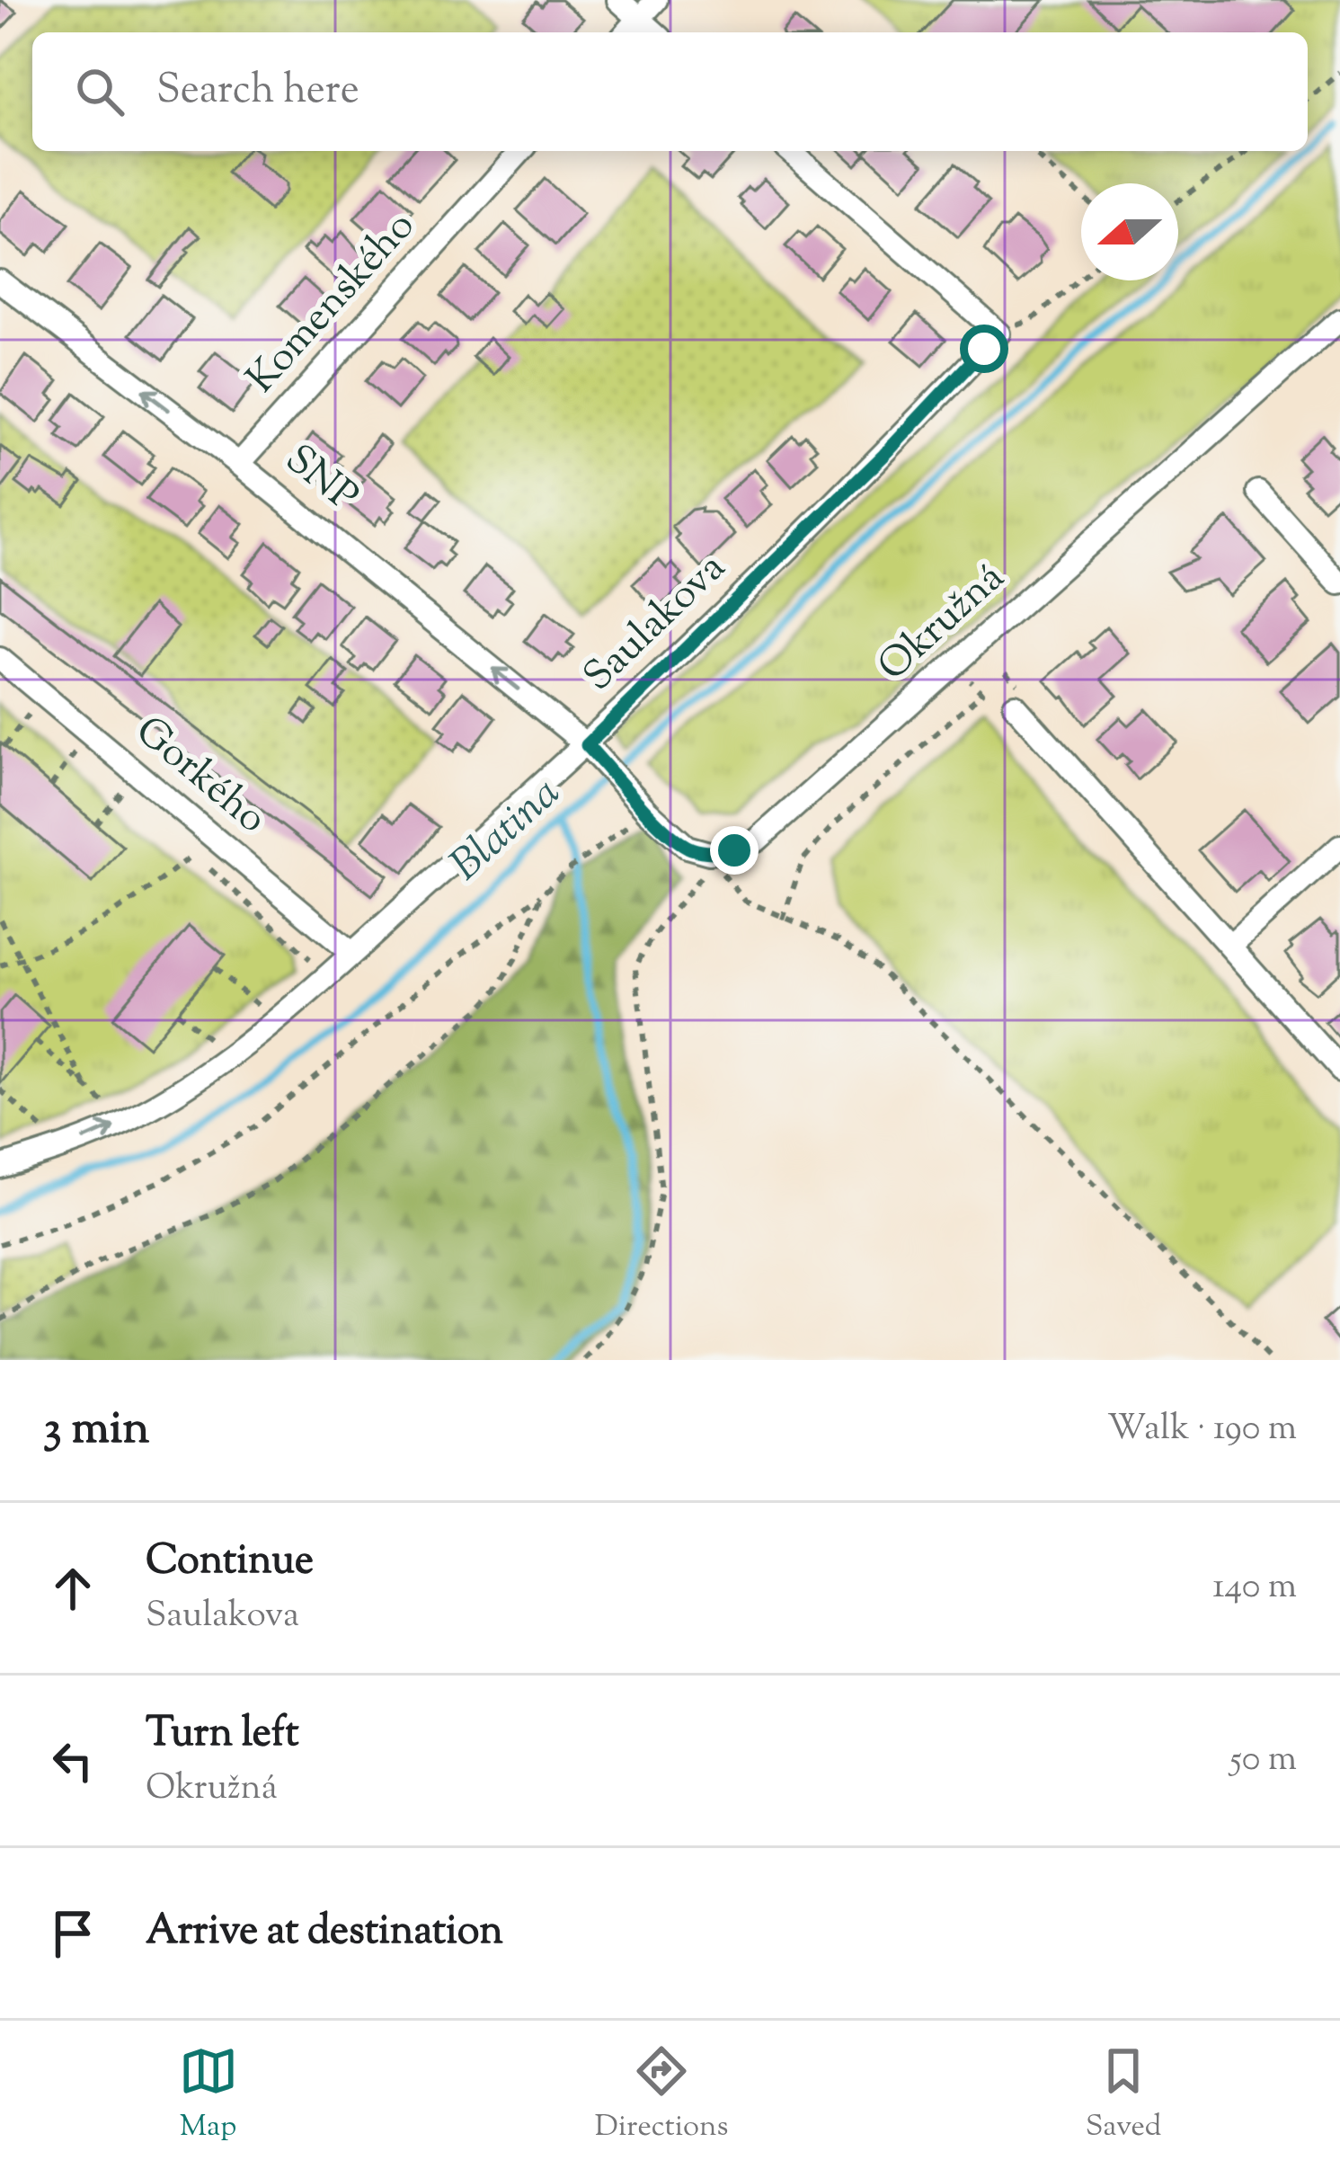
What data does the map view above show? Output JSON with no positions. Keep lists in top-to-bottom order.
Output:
{
  "streets": {
    "street": [
      "Komenského",
      "SNP",
      "Saulakova",
      "Okružná",
      "Gorkého"
    ]
  },
  "crossings": [
    ["Komenského", "SNP"],
    ["SNP", "Saulakova"],
    ["Saulakova", "Gorkého"]
  ],
  "one_way": ["SNP"],
  "water": ["Blatina"],
  "north": "left",
  "page": {
    "search": "Search here",
    "heading": ["3 min", "Walk · 190 m"],
    "list": [
      ["Continue", "Saulakova", "140 m"],
      ["Turn left", "Okružná", "50 m"],
      "Arrive at destination"
    ],
    "nav": ["Map", "Directions", "Saved"]
  }
}
